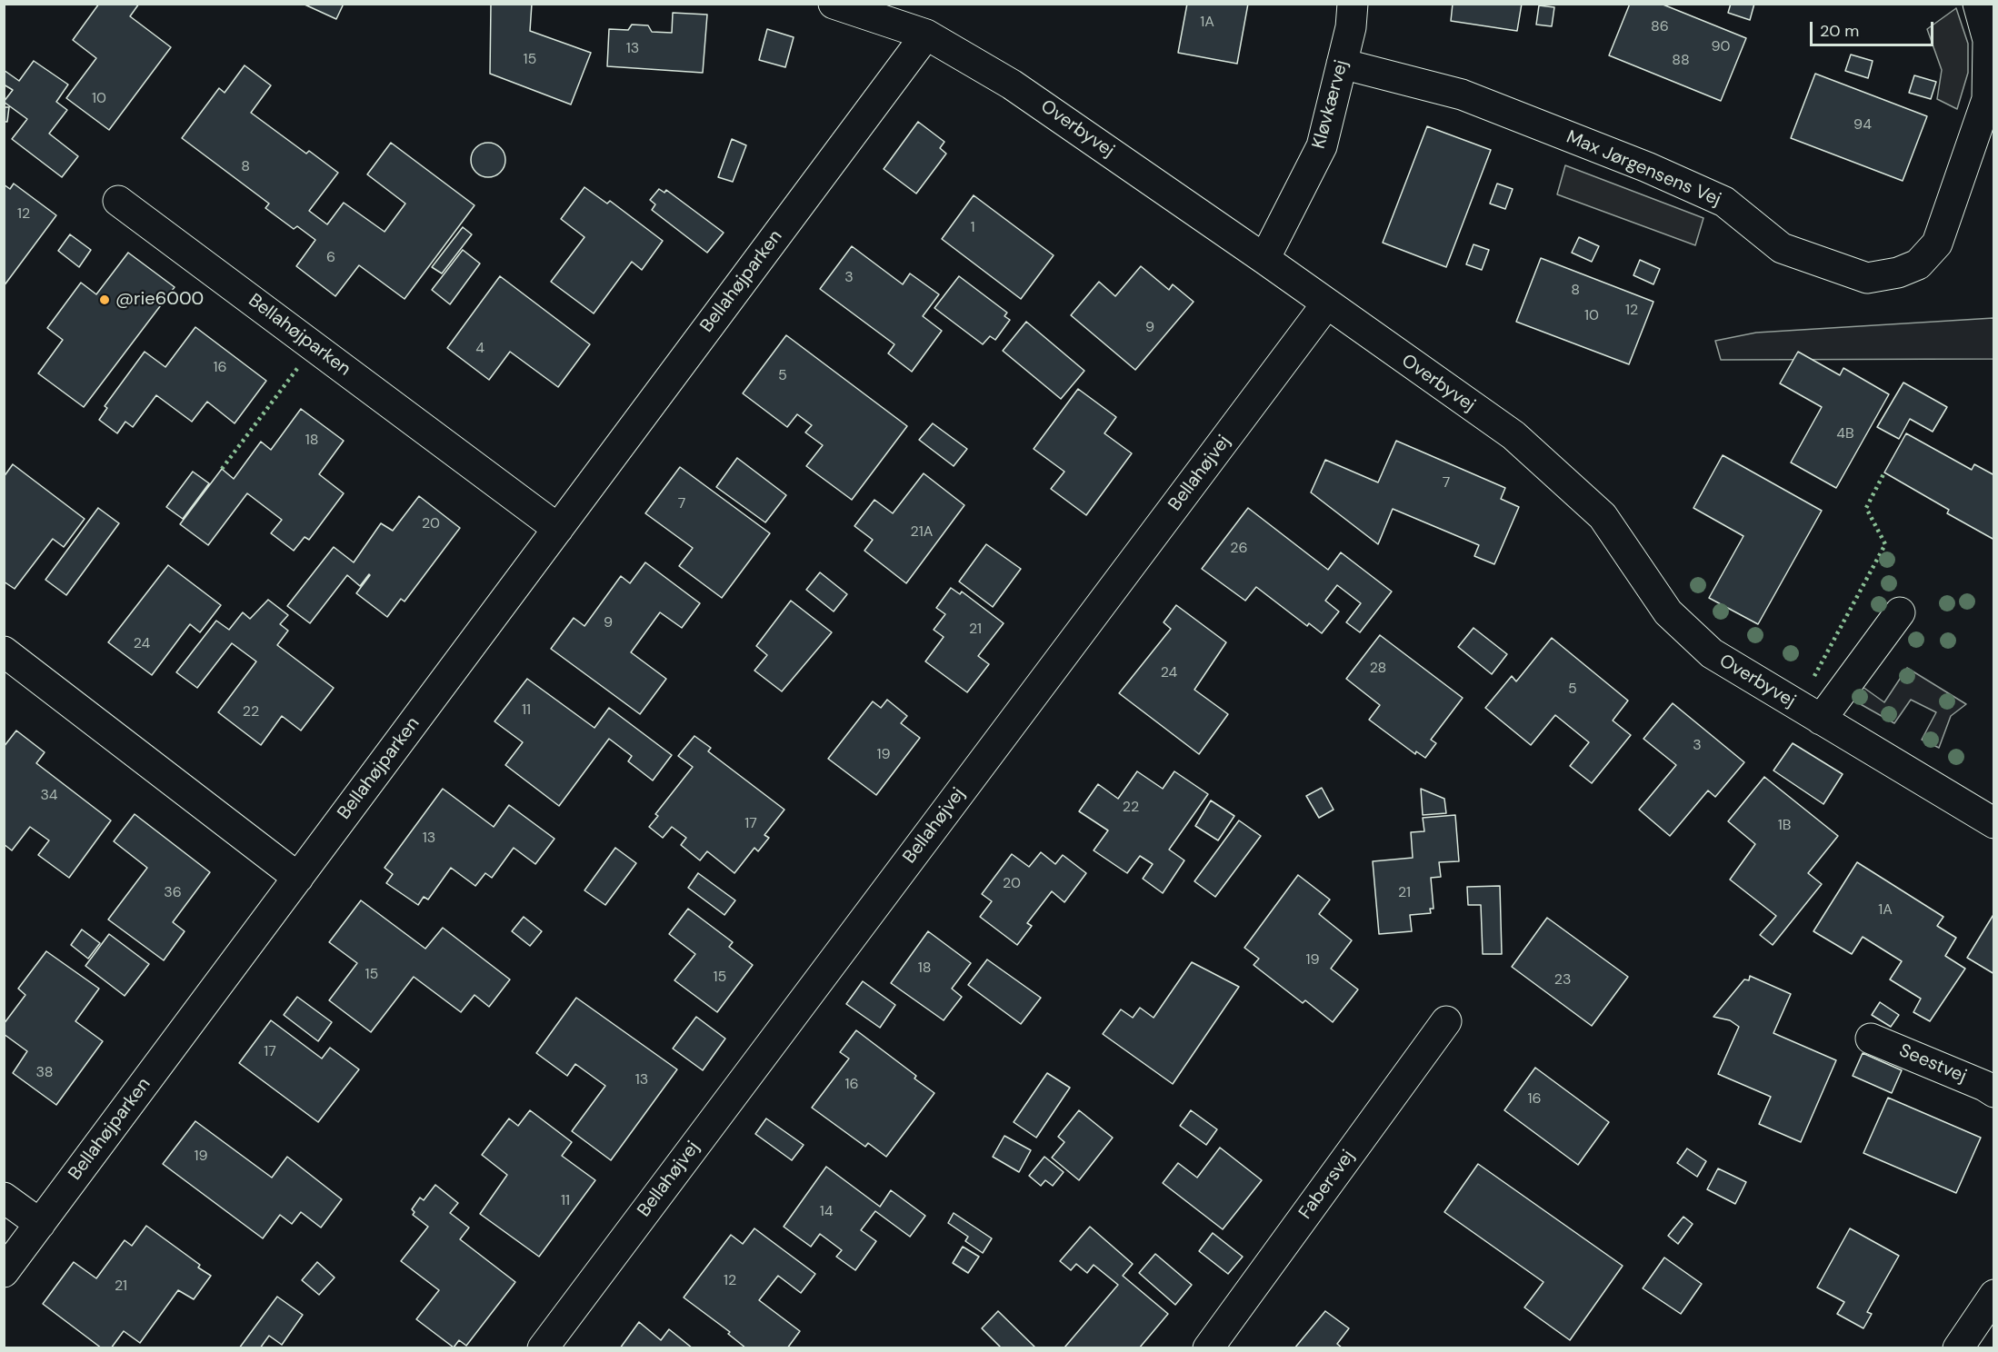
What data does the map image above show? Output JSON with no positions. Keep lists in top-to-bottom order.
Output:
{
  "streets": {
    "street": [
      "Kløvkærvej",
      "Overbyvej",
      "Max Jørgensens Vej",
      "Bellahøjparken",
      "Bellahøjvej",
      "Seestvej",
      "Fabersvej"
    ]
  },
  "crossings": [
    ["Kløvkærvej", "Overbyvej"],
    ["Kløvkærvej", "Max Jørgensens Vej"],
    ["Overbyvej", "Bellahøjparken"],
    ["Overbyvej", "Bellahøjvej"]
  ],
  "places": ["@rie6000"],
  "house_numbers": [
    "1A",
    "86",
    "90",
    "13",
    "15",
    "88",
    "10",
    "94",
    "8",
    "12",
    "1",
    "6",
    "3",
    "8",
    "12",
    "10",
    "9",
    "4",
    "16",
    "5",
    "4B",
    "18",
    "7",
    "7",
    "20",
    "21A",
    "26",
    "9",
    "21",
    "24",
    "28",
    "24",
    "5",
    "11",
    "22",
    "3",
    "19",
    "34",
    "22",
    "17",
    "1B",
    "13",
    "20",
    "36",
    "21",
    "1A",
    "19",
    "18",
    "15",
    "15",
    "23",
    "17",
    "38",
    "13",
    "16",
    "16",
    "19",
    "11",
    "14",
    "12",
    "21"
  ],
  "scale_bar": "20 m"
}
